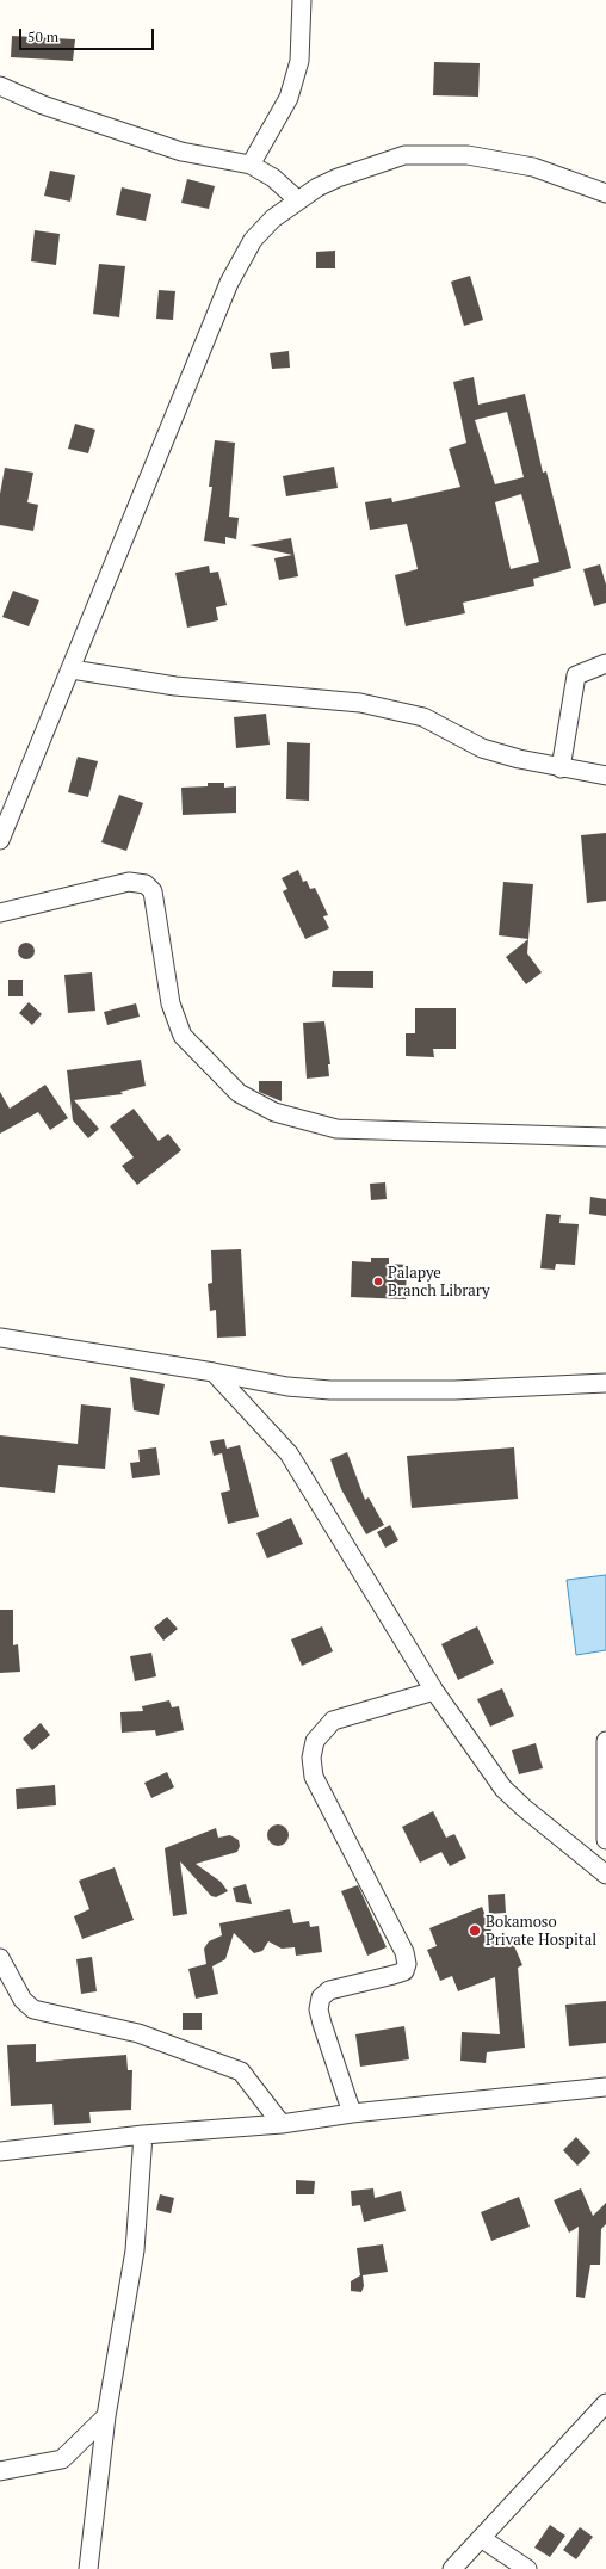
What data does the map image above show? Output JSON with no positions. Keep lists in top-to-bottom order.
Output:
{
  "places": ["Palapye Branch Library", "Bokamoso Private Hospital"],
  "scale_bar": "50 m"
}
